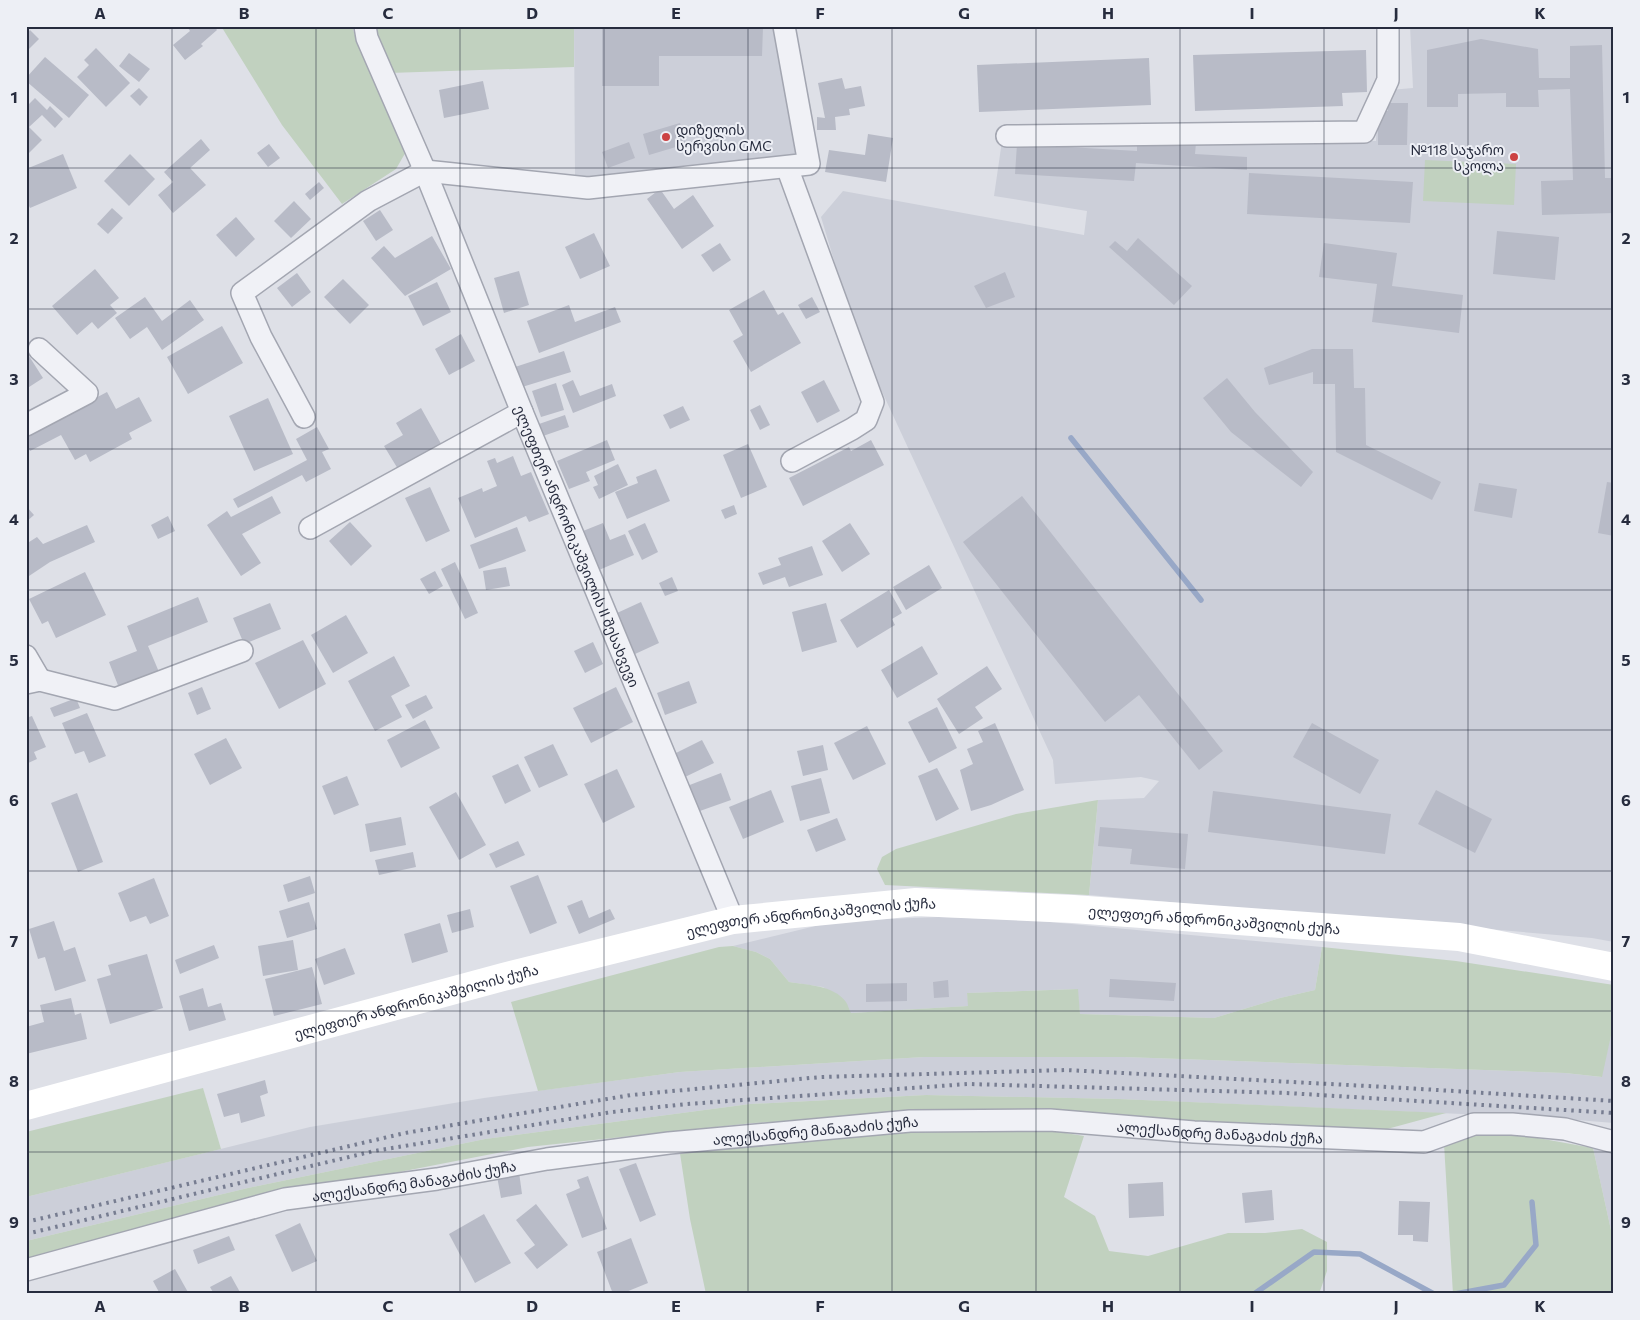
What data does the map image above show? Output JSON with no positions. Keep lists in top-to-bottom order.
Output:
{
  "streets": {
    "main road": ["ელეფთერ ანდრონიკაშვილის ქუჩა"],
    "street": ["ელეფთერ ანდრონიკაშვილის II შესახვევი", "ალექსანდრე მანაგაძის ქუჩა"]
  },
  "crossings": [
    ["ელეფთერ ანდრონიკაშვილის II შესახვევი", "ელეფთერ ანდრონიკაშვილის ქუჩა"]
  ],
  "places": ["დიზელის სერვისი GMC", "№118 საჯარო სკოლა"],
  "grid": {
    "columns": [
      "A",
      "B",
      "C",
      "D",
      "E",
      "F",
      "G",
      "H",
      "I",
      "J",
      "K"
    ],
    "rows": [
      "1",
      "2",
      "3",
      "4",
      "5",
      "6",
      "7",
      "8",
      "9"
    ]
  }
}
